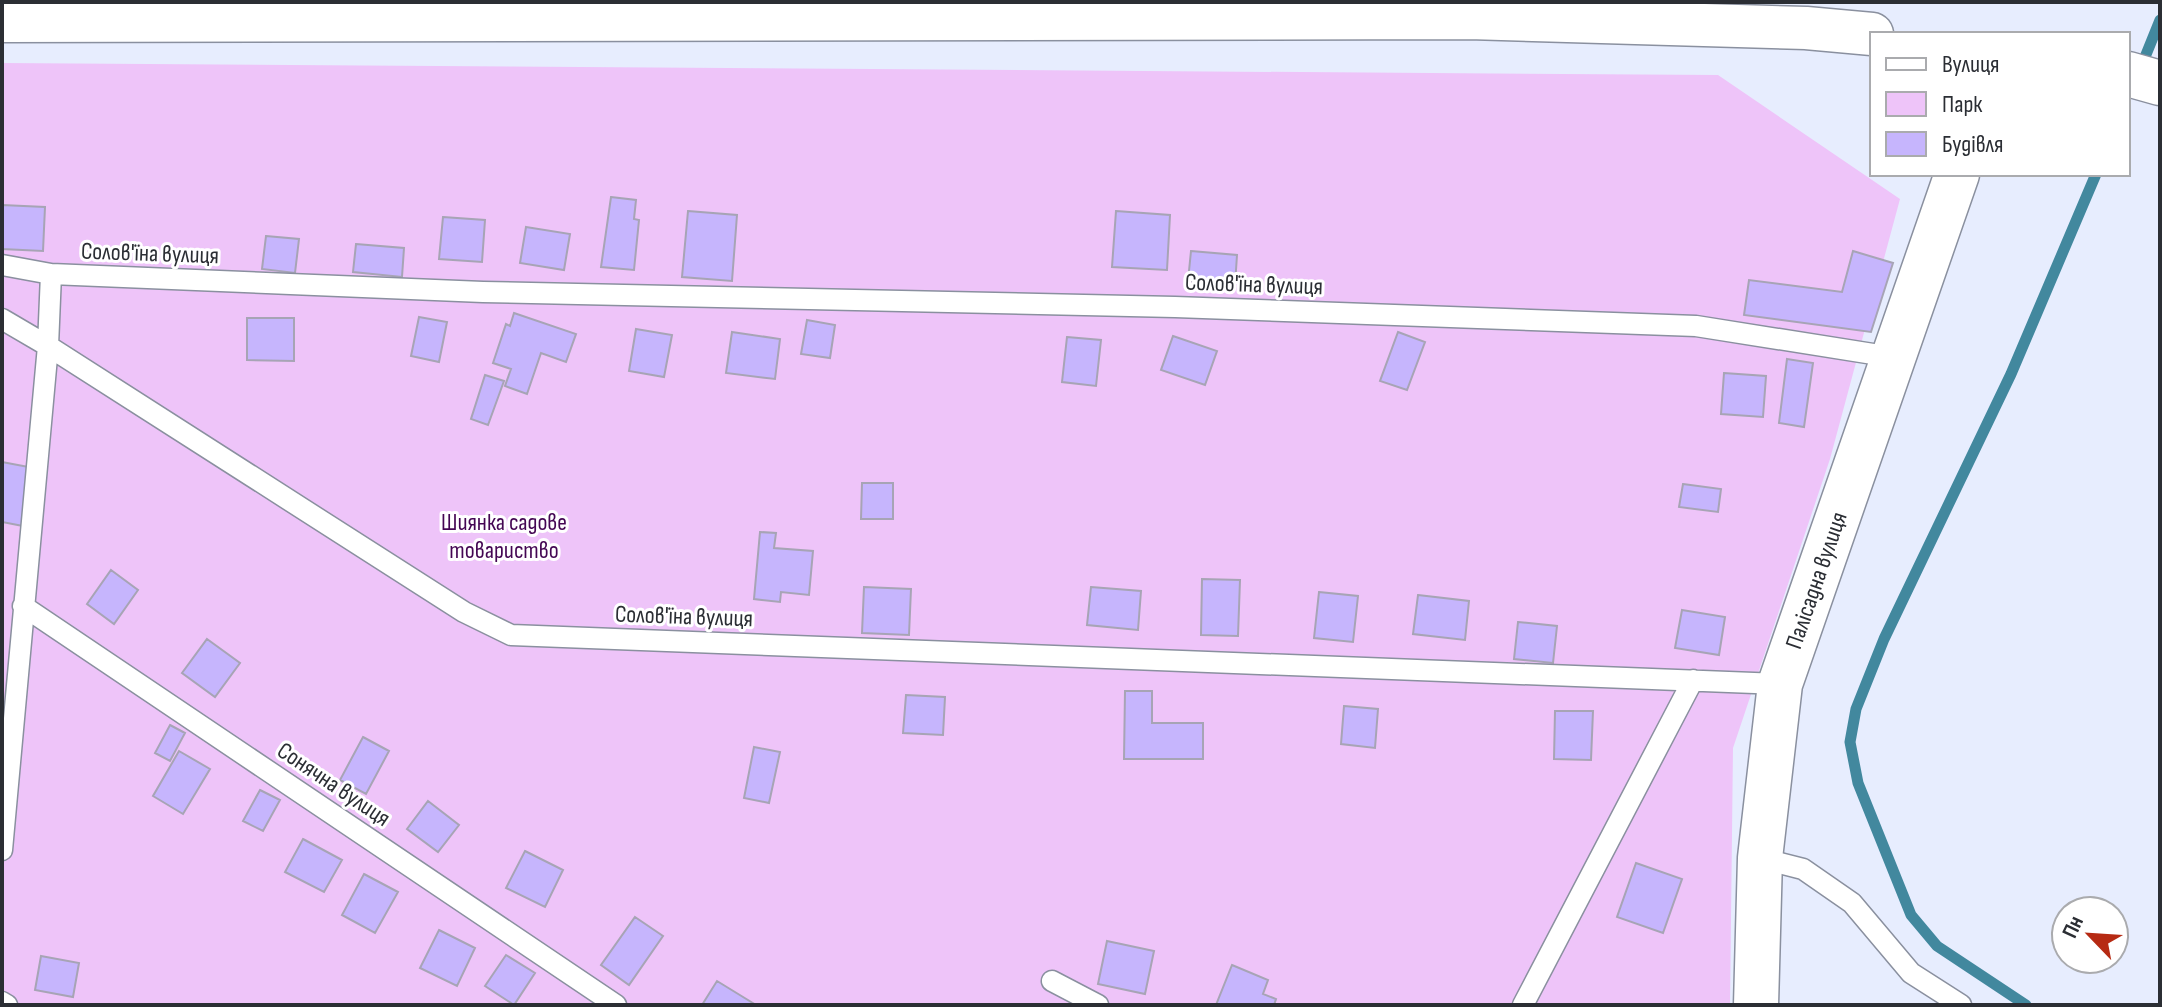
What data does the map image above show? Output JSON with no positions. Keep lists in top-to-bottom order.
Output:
{
  "streets": {
    "street": ["Палісадна вулиця"],
    "lane": ["Солов'їна вулиця", "Сонячна вулиця"]
  },
  "crossings": [
    ["Солов'їна вулиця", "Палісадна вулиця"]
  ],
  "parks": ["Шиянка садове товариство"],
  "legend": ["Вулиця", "Парк", "Будівля"],
  "north": "top left"
}
